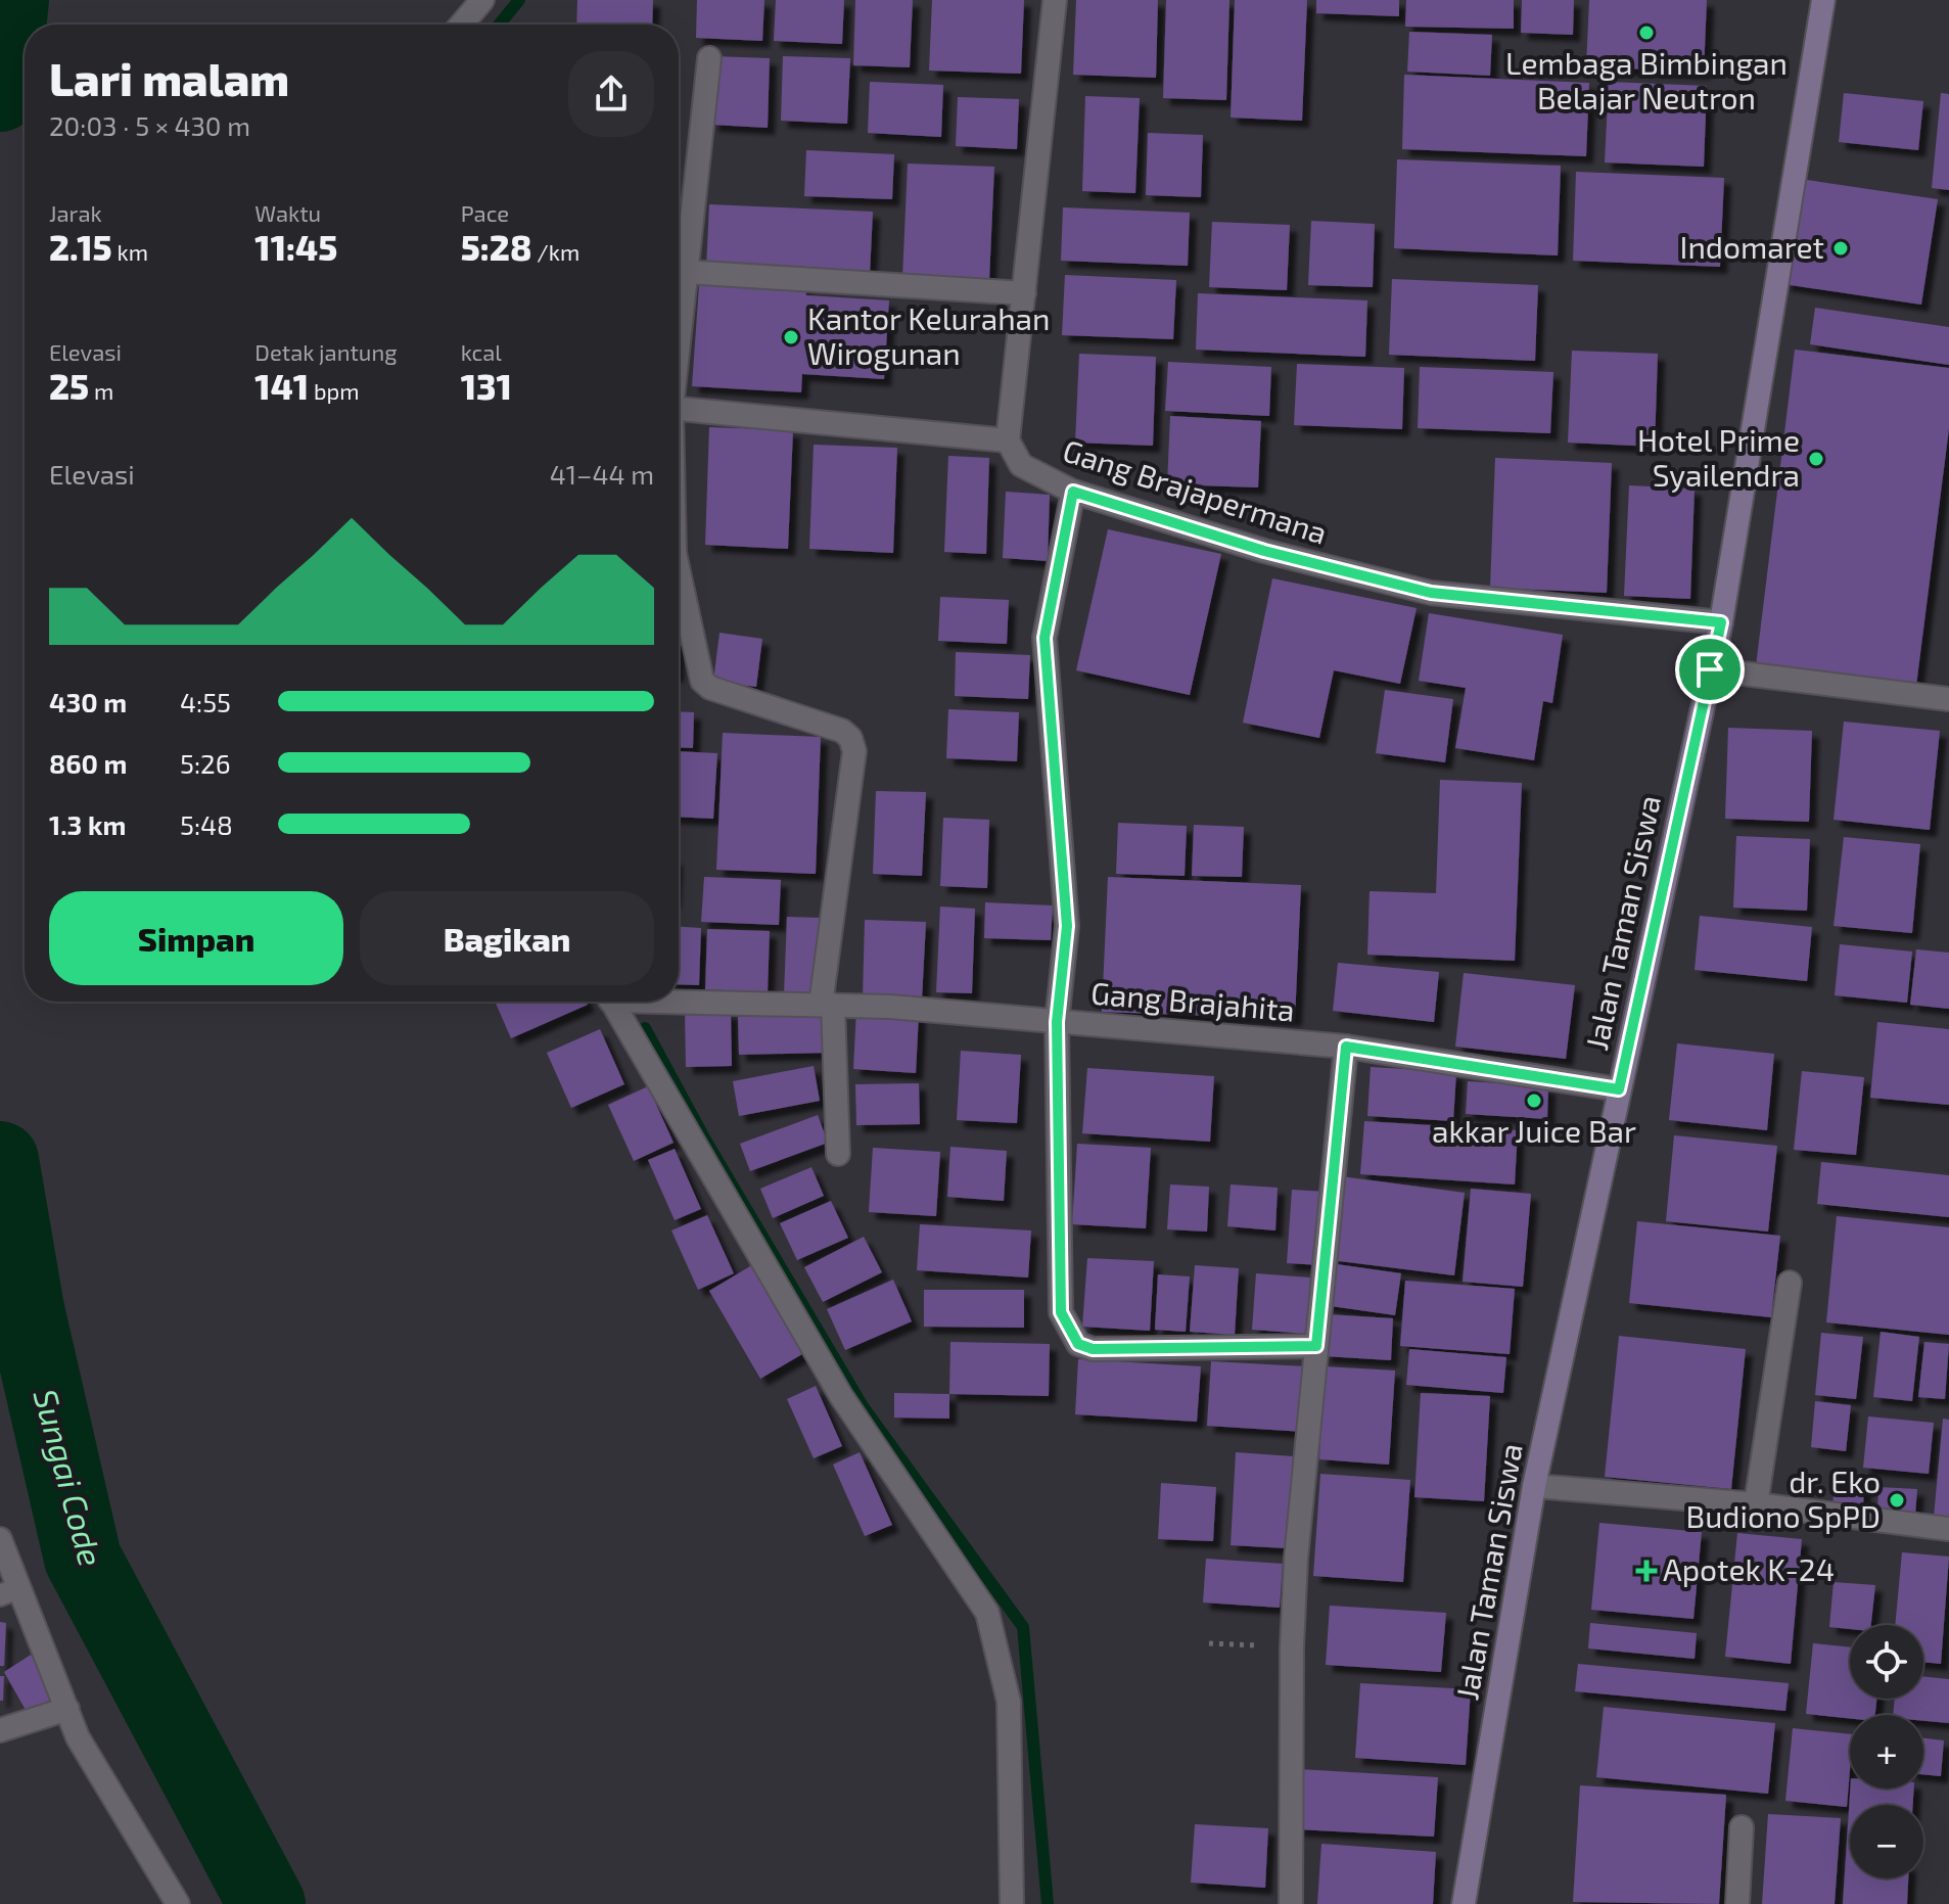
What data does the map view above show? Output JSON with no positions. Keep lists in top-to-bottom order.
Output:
{
  "streets": {
    "main road": ["Jalan Taman Siswa"],
    "street": ["Gang Brajapermana", "Gang Brajahita"]
  },
  "crossings": [
    ["Gang Brajapermana", "Jalan Taman Siswa"],
    ["Jalan Taman Siswa", "Gang Brajahita"]
  ],
  "water": ["Sungai Code"],
  "places": {
    "other": [
      "Lembaga Bimbingan Belajar Neutron",
      "Indomaret",
      "Kantor Kelurahan Wirogunan",
      "Hotel Prime Syailendra",
      "akkar Juice Bar",
      "dr. Eko Budiono SpPD"
    ],
    "health": ["Apotek K-24"]
  },
  "page": {
    "heading": ["Lari malam", "20:03 · 5 × 430 m"],
    "stats": [
      ["Jarak", "2.15 km"],
      ["Waktu", "11:45"],
      ["Pace", "5:28 /km"],
      ["Elevasi", "25 m"],
      ["Detak jantung", "141 bpm"],
      ["kcal", "131"]
    ],
    "chart": ["Elevasi", "41–44 m"],
    "list": [
      {
        "name": "430 m",
        "note": "4:55"
      },
      {
        "name": "860 m",
        "note": "5:26"
      },
      {
        "name": "1.3 km",
        "note": "5:48"
      }
    ],
    "buttons": ["Simpan", "Bagikan"],
    "map_buttons": ["+", "−"]
  }
}
